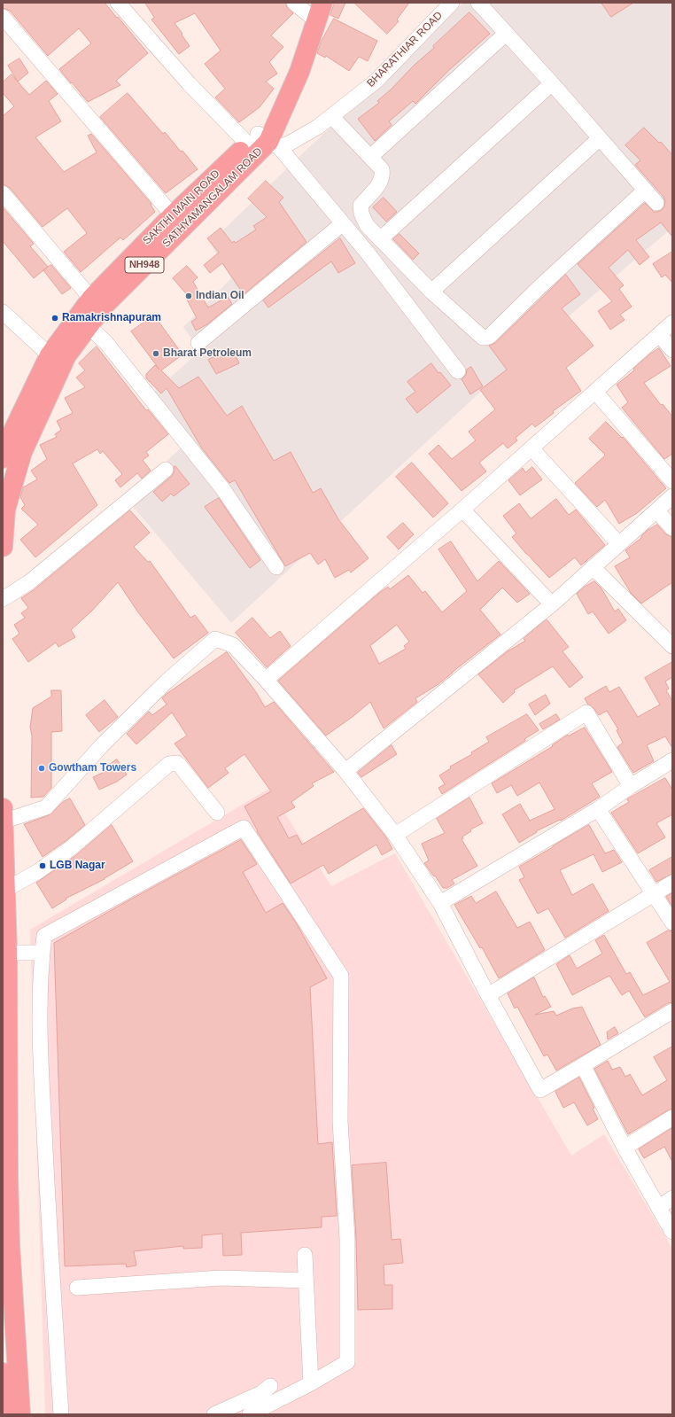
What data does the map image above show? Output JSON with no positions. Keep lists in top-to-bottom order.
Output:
{
  "streets": {
    "highway": ["SATHYAMANGALAM ROAD", "SAKTHI MAIN ROAD", "NH948"],
    "street": ["BHARATHIAR ROAD"]
  },
  "crossings": [
    ["BHARATHIAR ROAD", "SATHYAMANGALAM ROAD"],
    ["BHARATHIAR ROAD", "SAKTHI MAIN ROAD"],
    ["SATHYAMANGALAM ROAD", "SAKTHI MAIN ROAD"]
  ],
  "places": [
    "Indian Oil",
    "Ramakrishnapuram",
    "Bharat Petroleum",
    "Gowtham Towers",
    "LGB Nagar"
  ]
}
